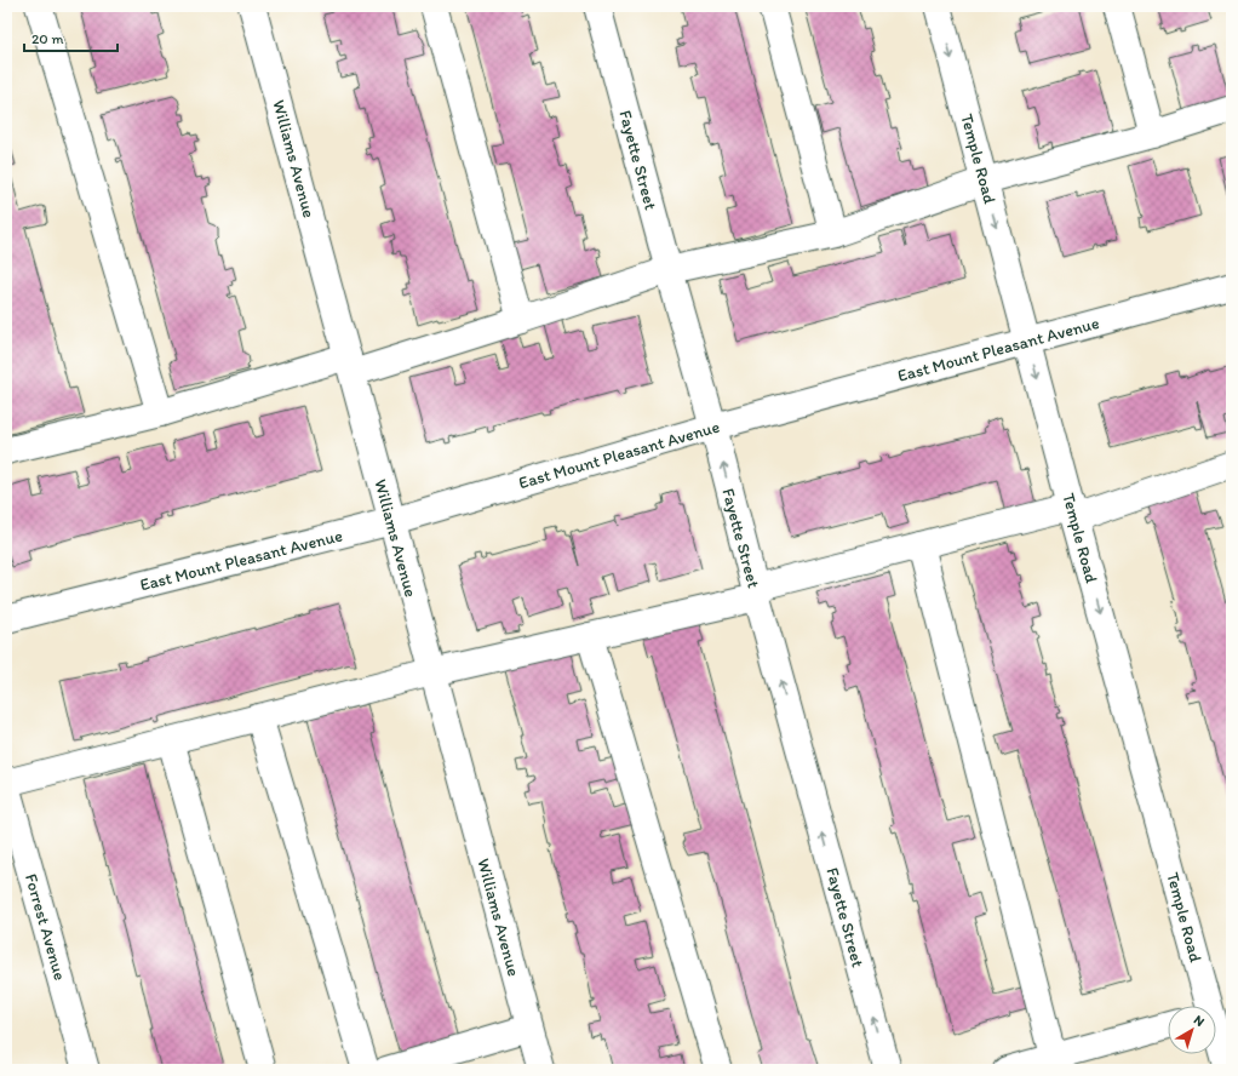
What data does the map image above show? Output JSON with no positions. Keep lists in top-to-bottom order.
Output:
{
  "streets": {
    "street": [
      "Williams Avenue",
      "Temple Road",
      "Fayette Street",
      "East Mount Pleasant Avenue",
      "Forrest Avenue"
    ]
  },
  "crossings": [
    ["Williams Avenue", "East Mount Pleasant Avenue"],
    ["Temple Road", "East Mount Pleasant Avenue"],
    ["Fayette Street", "East Mount Pleasant Avenue"]
  ],
  "scale_bar": "20 m",
  "north": "top right"
}
